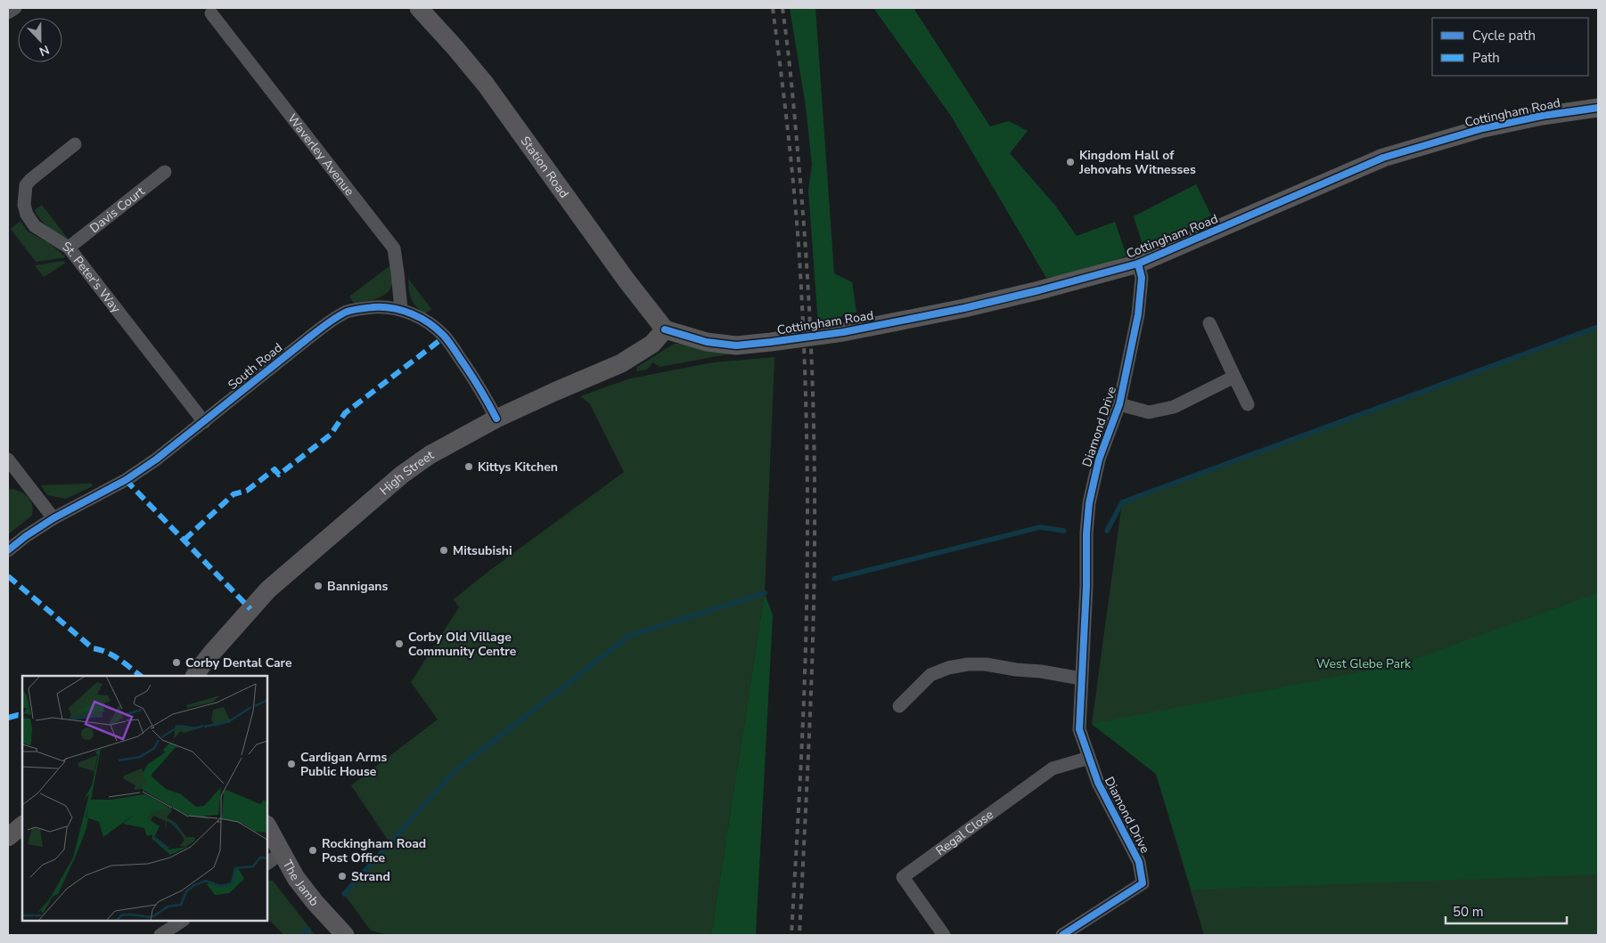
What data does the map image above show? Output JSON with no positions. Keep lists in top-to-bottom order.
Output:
{
  "streets": {
    "main road": [
      "Cottingham Road",
      "Station Road",
      "High Street",
      "The Jamb"
    ],
    "street": [
      "Waverley Avenue",
      "Davis Court",
      "St. Peter's Way",
      "South Road",
      "Diamond Drive",
      "Regal Close"
    ]
  },
  "crossings": [
    ["Cottingham Road", "Station Road"],
    ["Cottingham Road", "Diamond Drive"],
    ["Cottingham Road", "High Street"],
    ["Waverley Avenue", "South Road"],
    ["Station Road", "High Street"],
    ["Davis Court", "St. Peter's Way"],
    ["St. Peter's Way", "South Road"],
    ["South Road", "High Street"],
    ["Diamond Drive", "Regal Close"]
  ],
  "parks": ["West Glebe Park"],
  "places": [
    "Kingdom Hall of Jehovahs Witnesses",
    "Kittys Kitchen",
    "Mitsubishi",
    "Bannigans",
    "Corby Old Village Community Centre",
    "Corby Dental Care",
    "Cardigan Arms Public House",
    "Rockingham Road Post Office",
    "Strand"
  ],
  "legend": ["Cycle path", "Path"],
  "scale_bar": "50 m",
  "north": "bottom"
}
